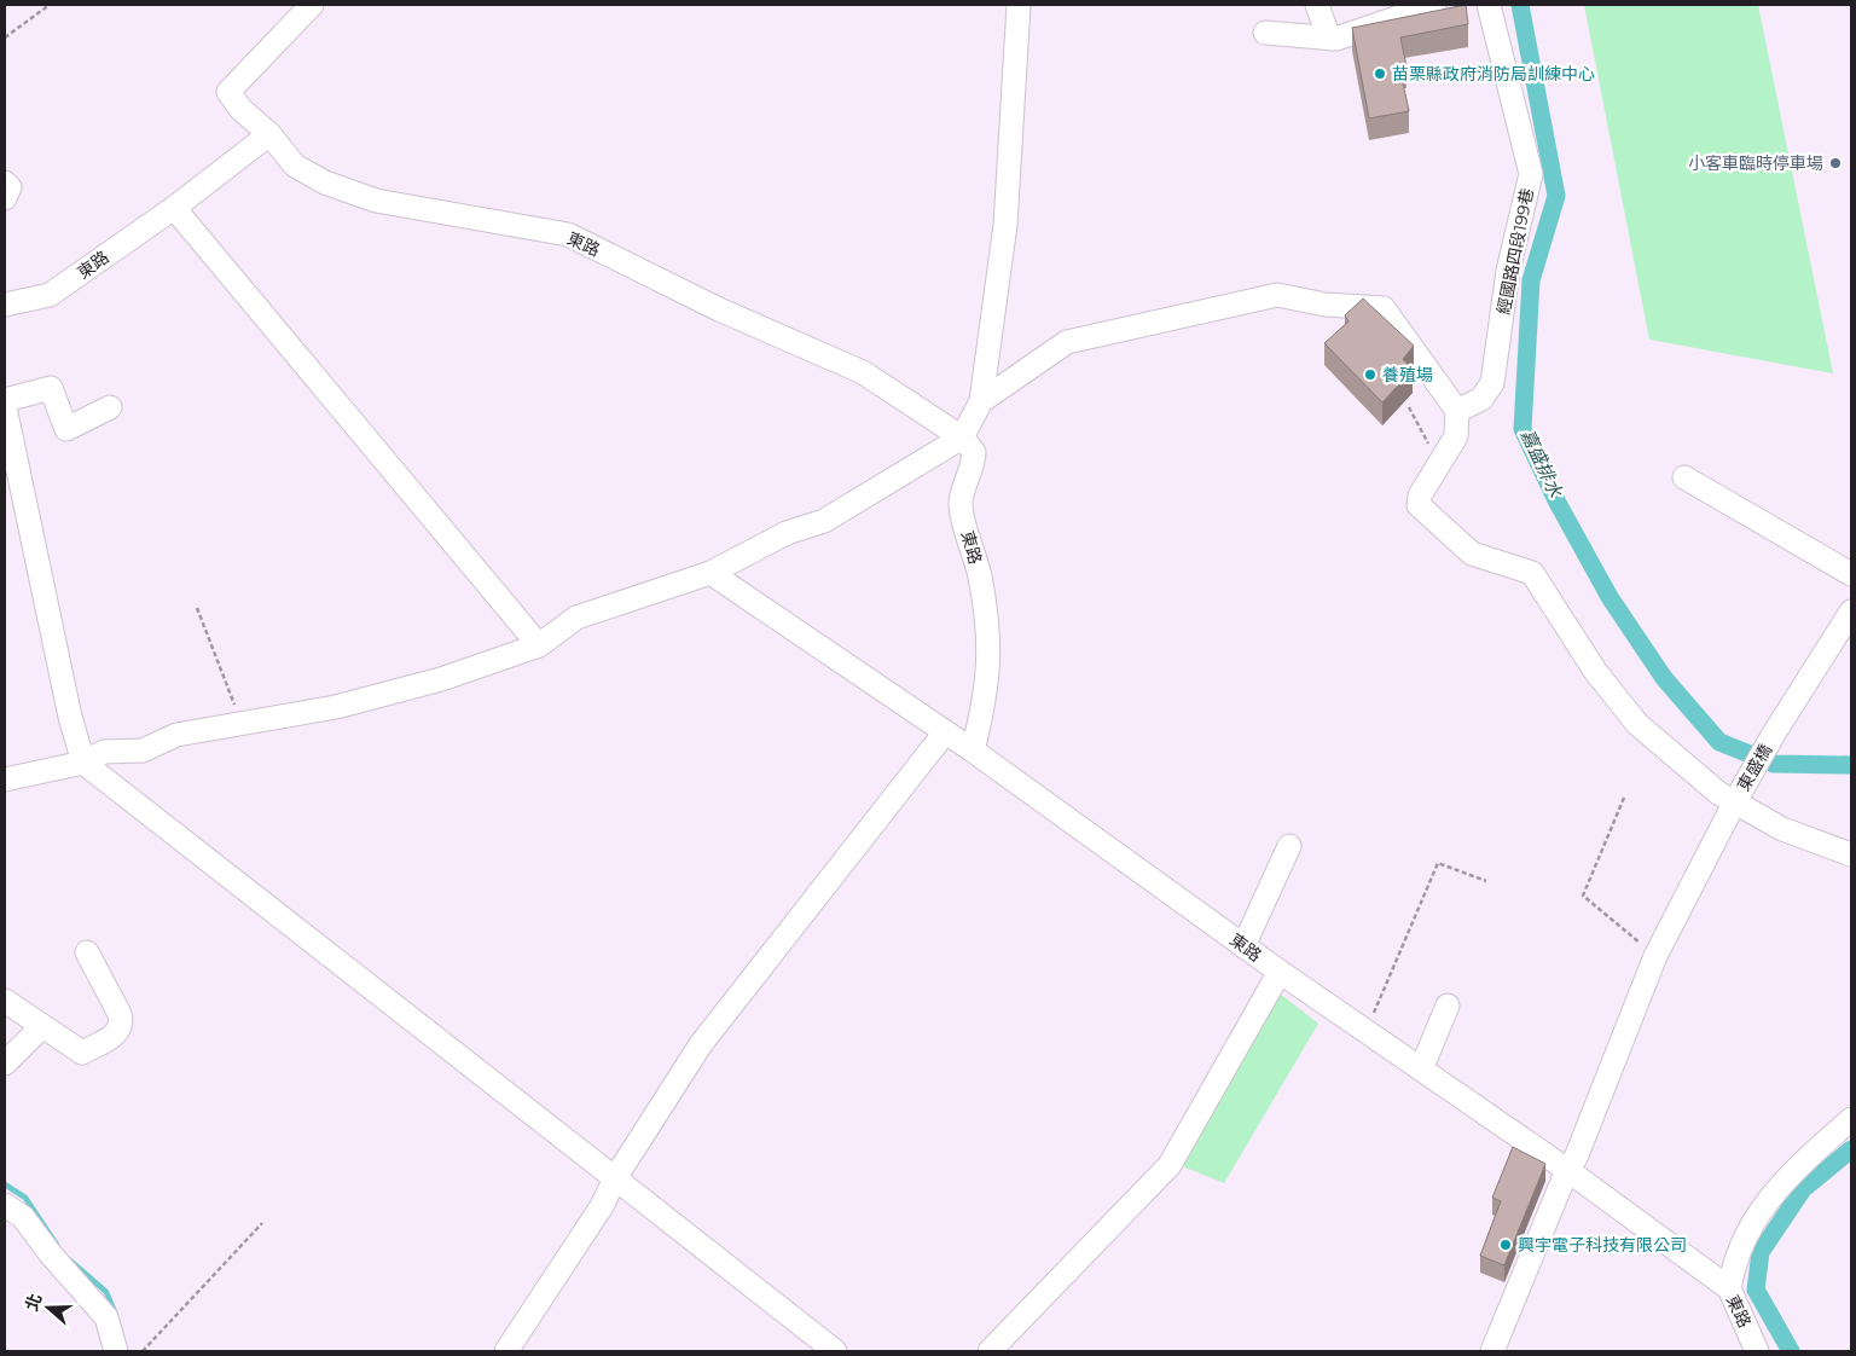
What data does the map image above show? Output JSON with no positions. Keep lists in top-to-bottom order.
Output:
{
  "streets": {
    "lane": ["東路", "經國路四段199巷", "東盛橋"]
  },
  "crossings": [
    ["東路", "東盛橋"]
  ],
  "water": ["嘉盛排水"],
  "places": [
    "苗栗縣政府消防局訓練中心",
    "小客車臨時停車場",
    "養殖場",
    "興宇電子科技有限公司"
  ],
  "north": "left"
}
